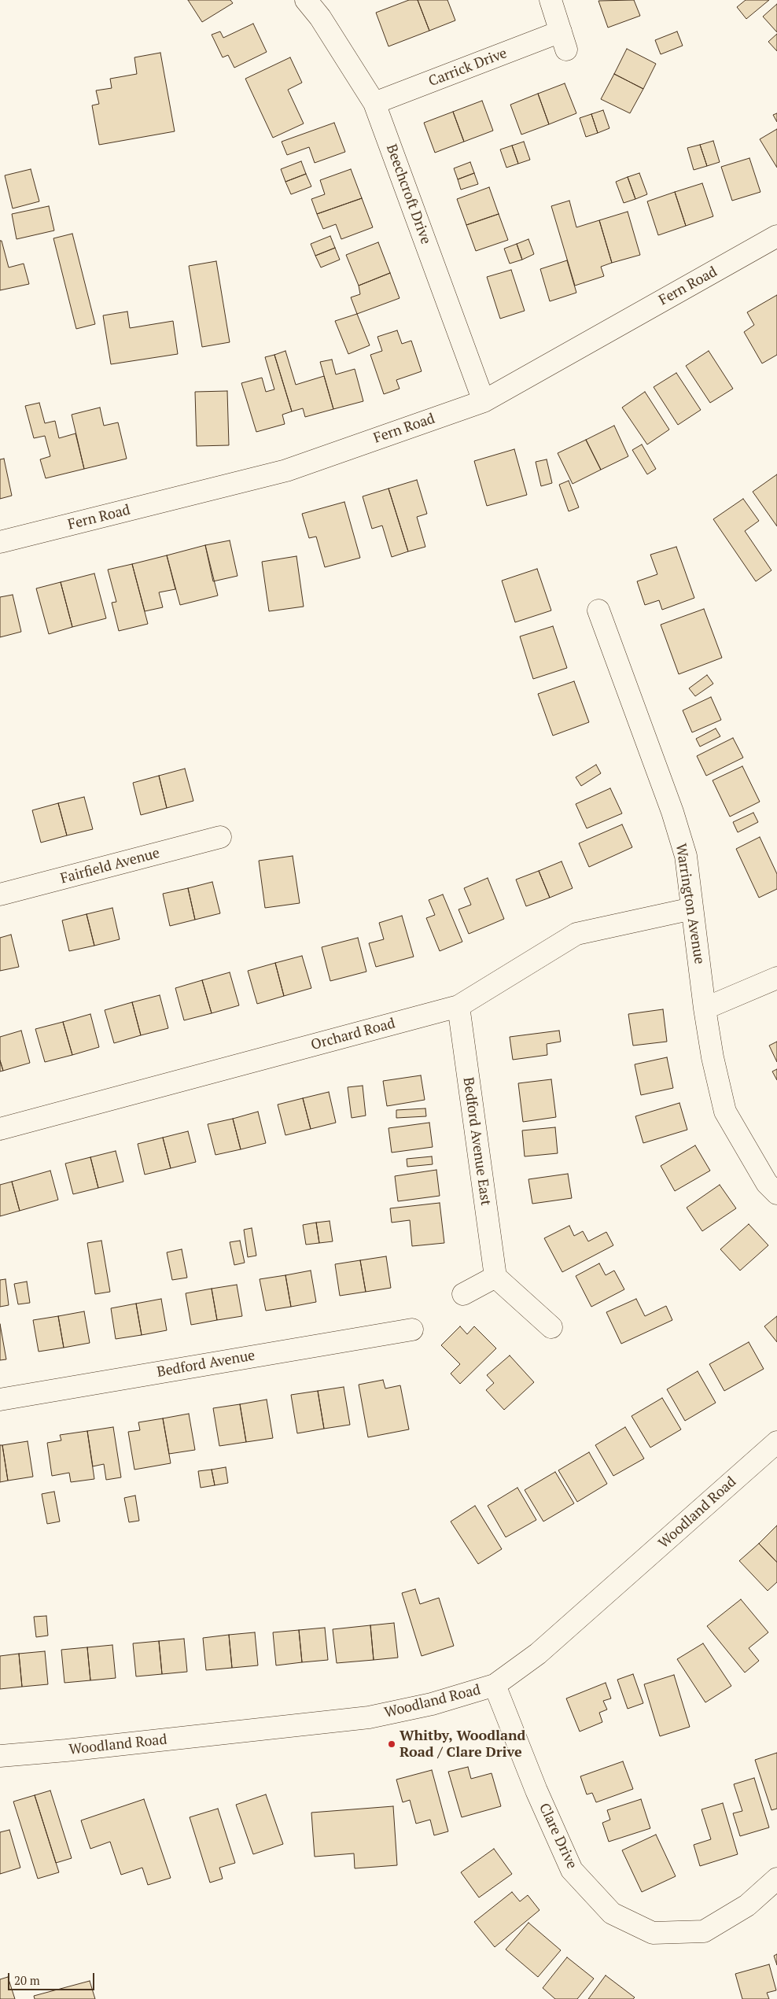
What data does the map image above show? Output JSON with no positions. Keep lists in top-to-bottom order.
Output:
{
  "streets": {
    "street": [
      "Carrick Drive",
      "Beechcroft Drive",
      "Fern Road",
      "Fairfield Avenue",
      "Warrington Avenue",
      "Orchard Road",
      "Bedford Avenue East",
      "Bedford Avenue",
      "Woodland Road",
      "Clare Drive"
    ]
  },
  "crossings": [
    ["Carrick Drive", "Beechcroft Drive"],
    ["Beechcroft Drive", "Fern Road"],
    ["Warrington Avenue", "Orchard Road"],
    ["Orchard Road", "Bedford Avenue East"],
    ["Woodland Road", "Clare Drive"]
  ],
  "places": ["Whitby, Woodland Road / Clare Drive"],
  "scale_bar": "20 m"
}
